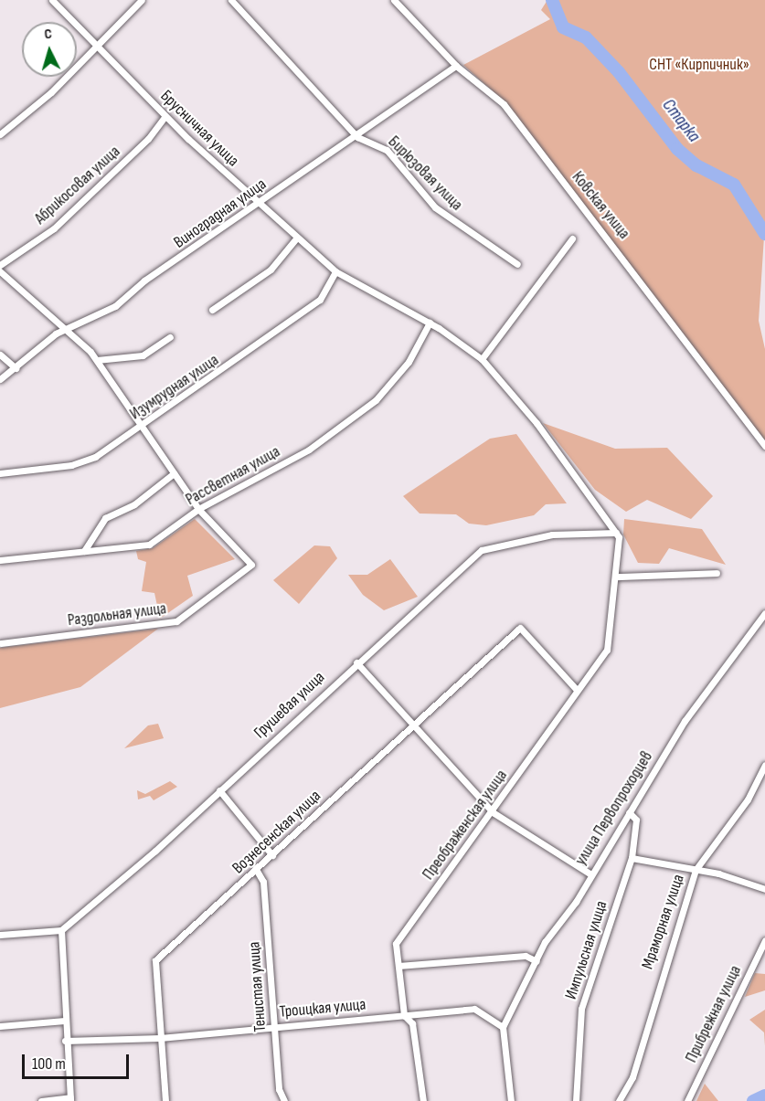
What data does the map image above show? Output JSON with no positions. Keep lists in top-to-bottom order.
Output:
{
  "streets": {
    "street": [
      "Брусничная улица",
      "Бирюзовая улица",
      "Абрикосовая улица",
      "Ковская улица",
      "Виноградная улица",
      "Изумрудная улица",
      "Рассветная улица",
      "Раздольная улица",
      "Грушевая улица",
      "улица Первопроходцев",
      "Преображенская улица",
      "Вознесенская улица",
      "Мраморная улица",
      "Импульсная улица",
      "Тенистая улица",
      "Троицкая улица",
      "Прибрежная улица"
    ]
  },
  "crossings": [
    ["Брусничная улица", "Абрикосовая улица"],
    ["Брусничная улица", "Виноградная улица"],
    ["Брусничная улица", "Изумрудная улица"],
    ["Брусничная улица", "Рассветная улица"],
    ["Брусничная улица", "Грушевая улица"],
    ["Брусничная улица", "Преображенская улица"],
    ["Бирюзовая улица", "Виноградная улица"],
    ["Ковская улица", "Виноградная улица"],
    ["Рассветная улица", "Раздольная улица"],
    ["Грушевая улица", "Преображенская улица"],
    ["улица Первопроходцев", "Импульсная улица"],
    ["улица Первопроходцев", "Троицкая улица"],
    ["Преображенская улица", "Вознесенская улица"],
    ["Преображенская улица", "Троицкая улица"],
    ["Вознесенская улица", "Тенистая улица"],
    ["Вознесенская улица", "Троицкая улица"],
    ["Тенистая улица", "Троицкая улица"]
  ],
  "water": ["Старка"],
  "parks": ["СНТ «Кирпичник»"],
  "scale_bar": "100 m",
  "north": "top"
}
